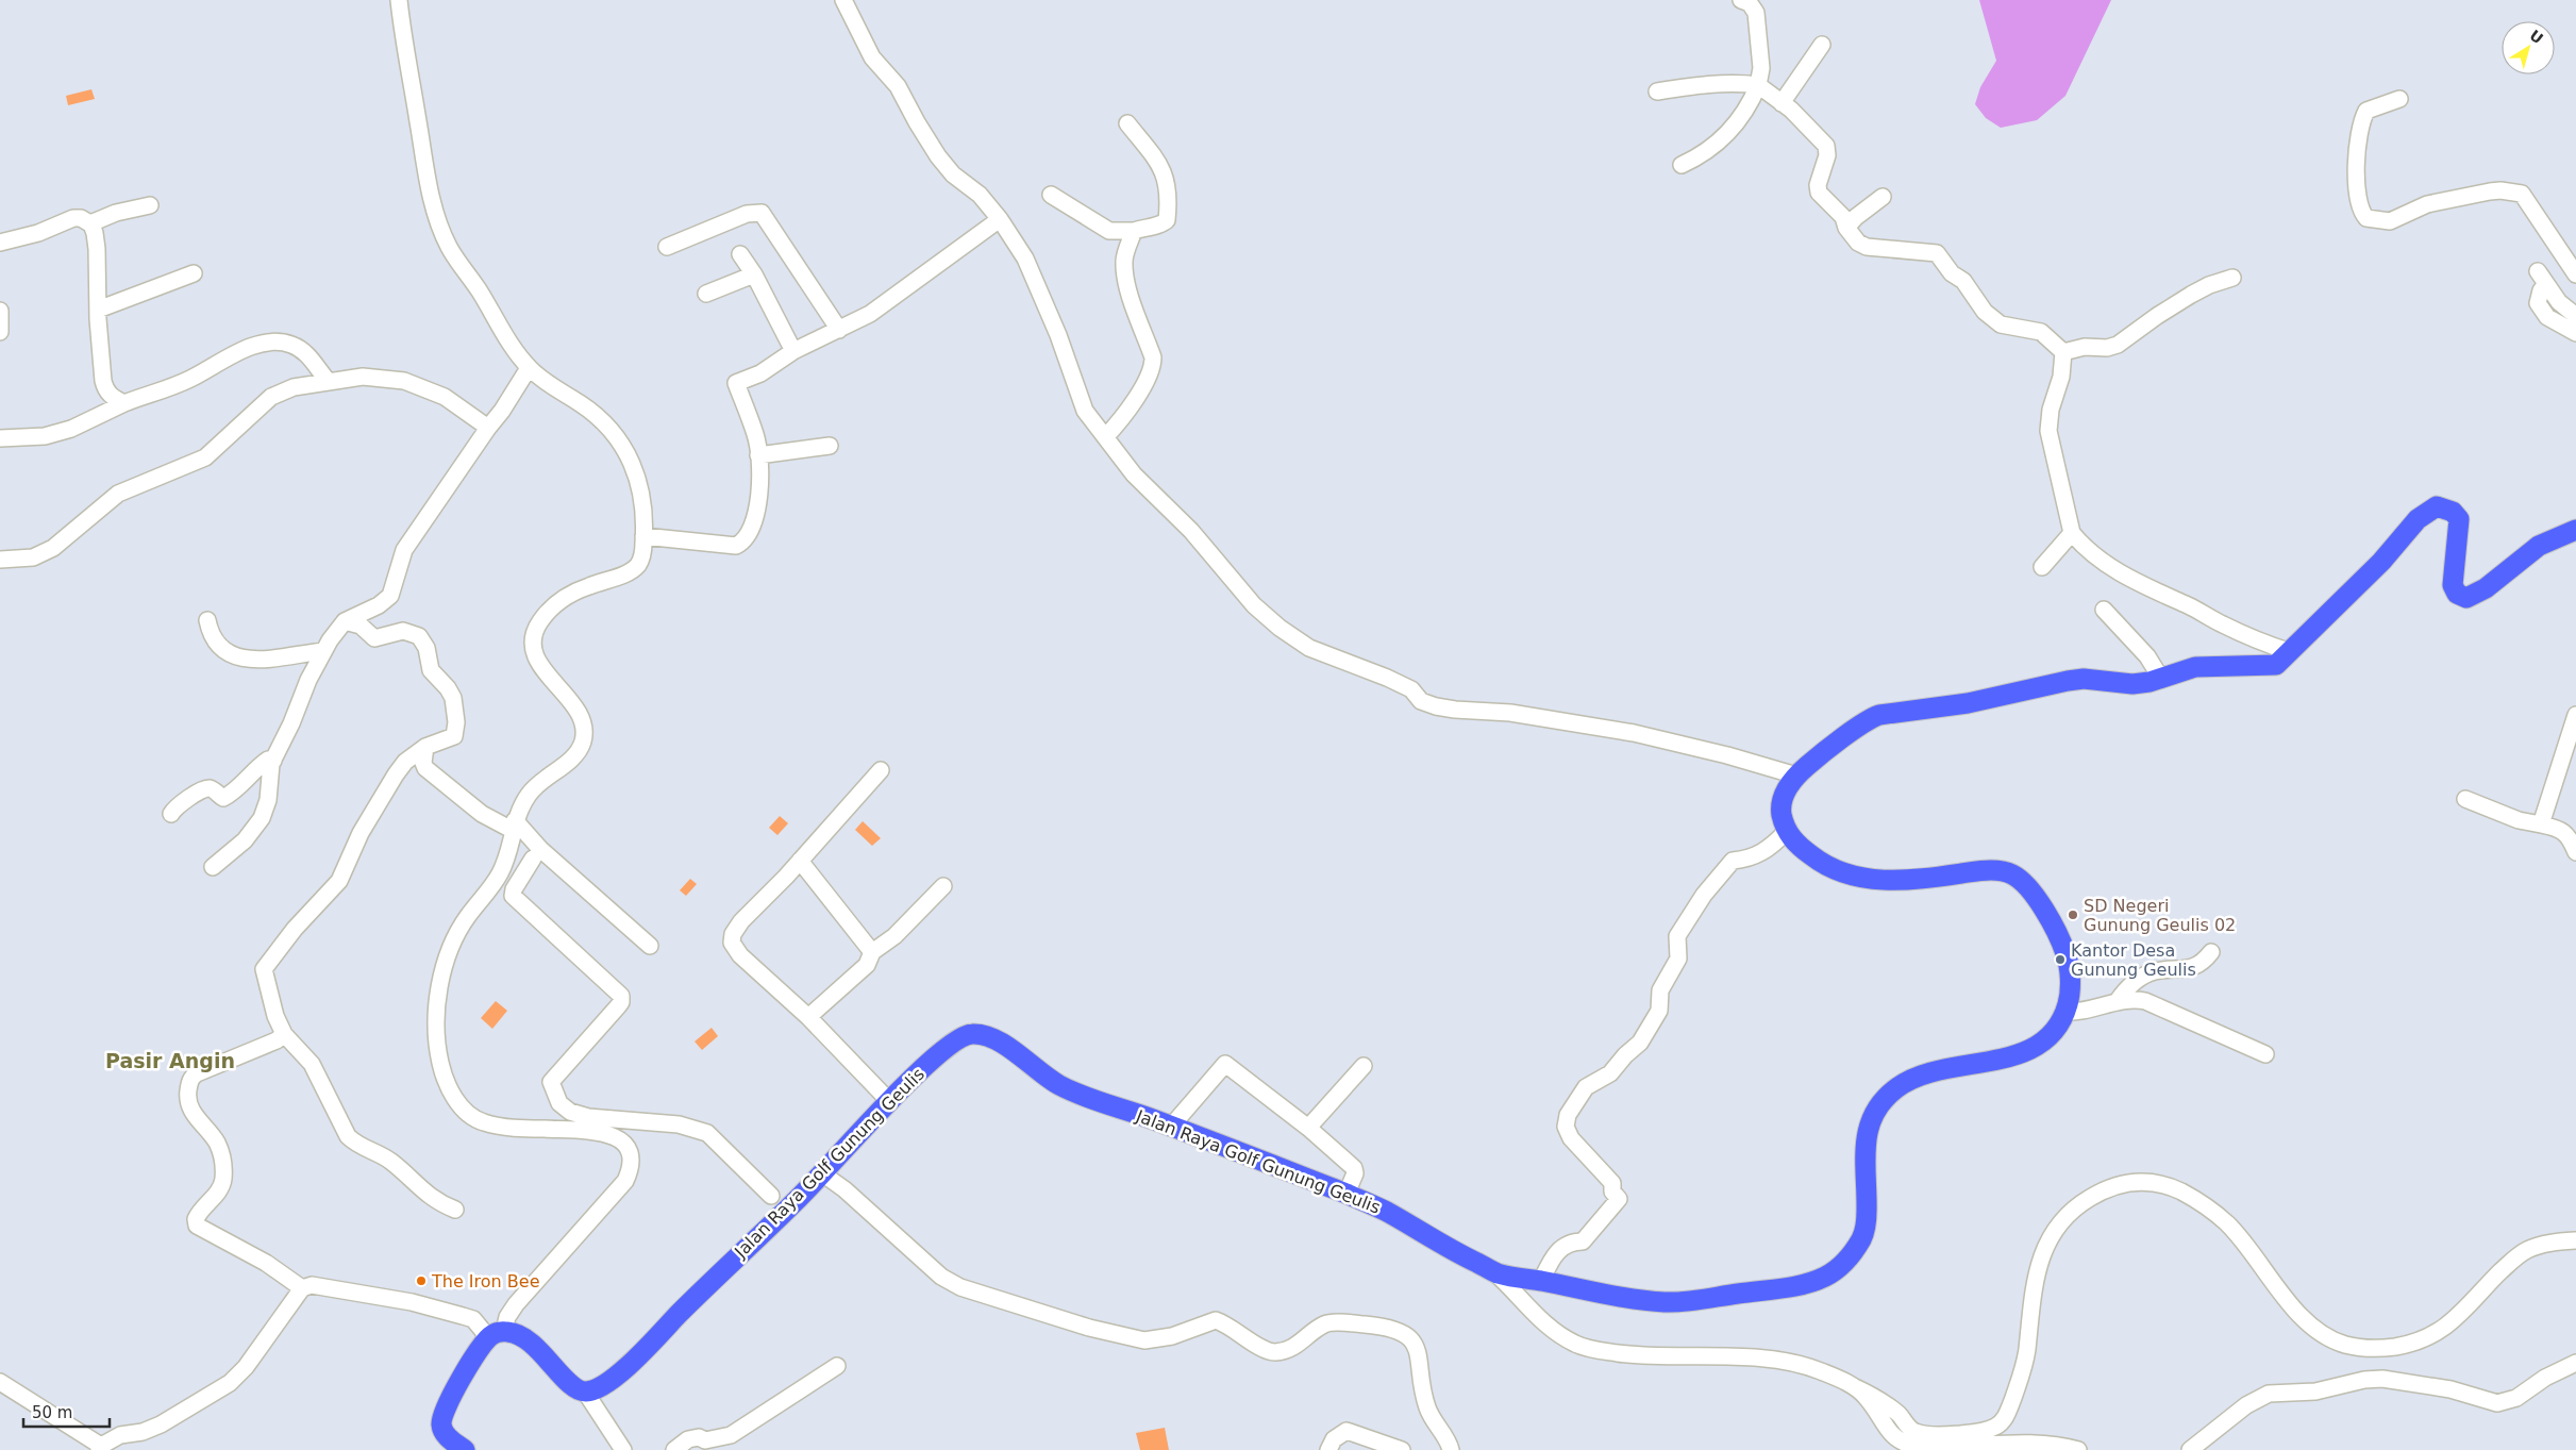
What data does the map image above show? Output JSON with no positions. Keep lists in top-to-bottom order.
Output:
{
  "streets": {
    "main road": ["Jalan Raya Golf Gunung Geulis"]
  },
  "districts": ["Pasir Angin"],
  "places": ["SD Negeri Gunung Geulis 02", "Kantor Desa Gunung Geulis", "The Iron Bee"],
  "scale_bar": "50 m",
  "north": "top right"
}
